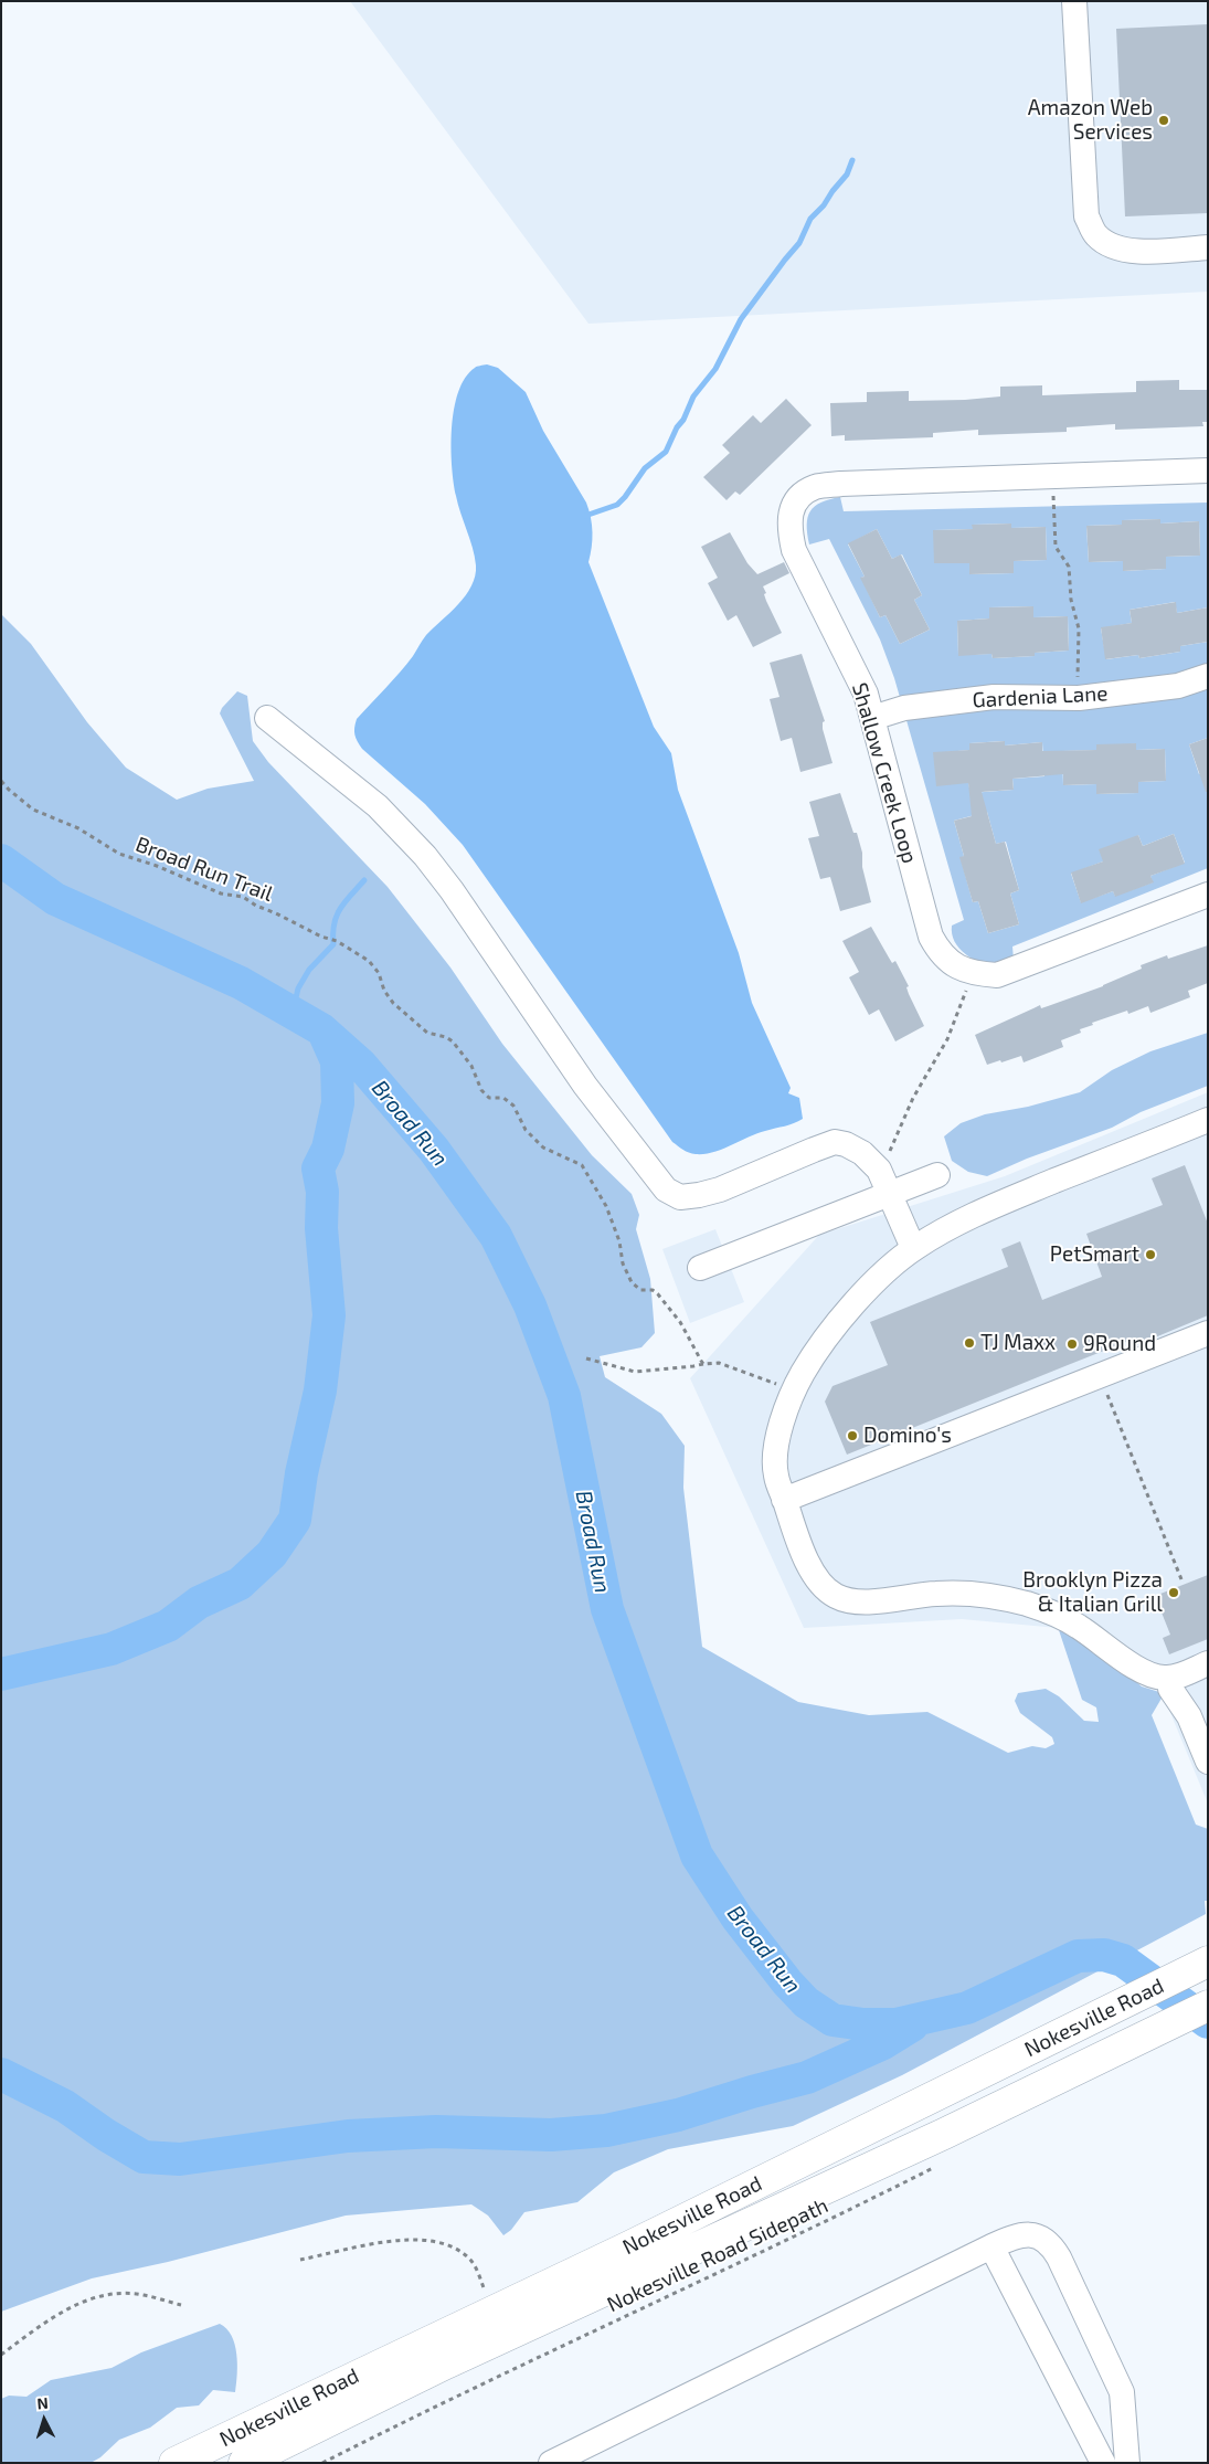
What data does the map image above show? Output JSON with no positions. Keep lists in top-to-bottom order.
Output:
{
  "streets": {
    "highway": ["Nokesville Road"],
    "street": ["Gardenia Lane", "Shallow Creek Loop"],
    "path": ["Broad Run Trail", "Nokesville Road Sidepath"]
  },
  "crossings": [
    ["Gardenia Lane", "Shallow Creek Loop"]
  ],
  "water": ["Broad Run"],
  "places": [
    "Amazon Web Services",
    "PetSmart",
    "TJ Maxx",
    "9Round",
    "Domino's",
    "Brooklyn Pizza & Italian Grill"
  ],
  "north": "top"
}
